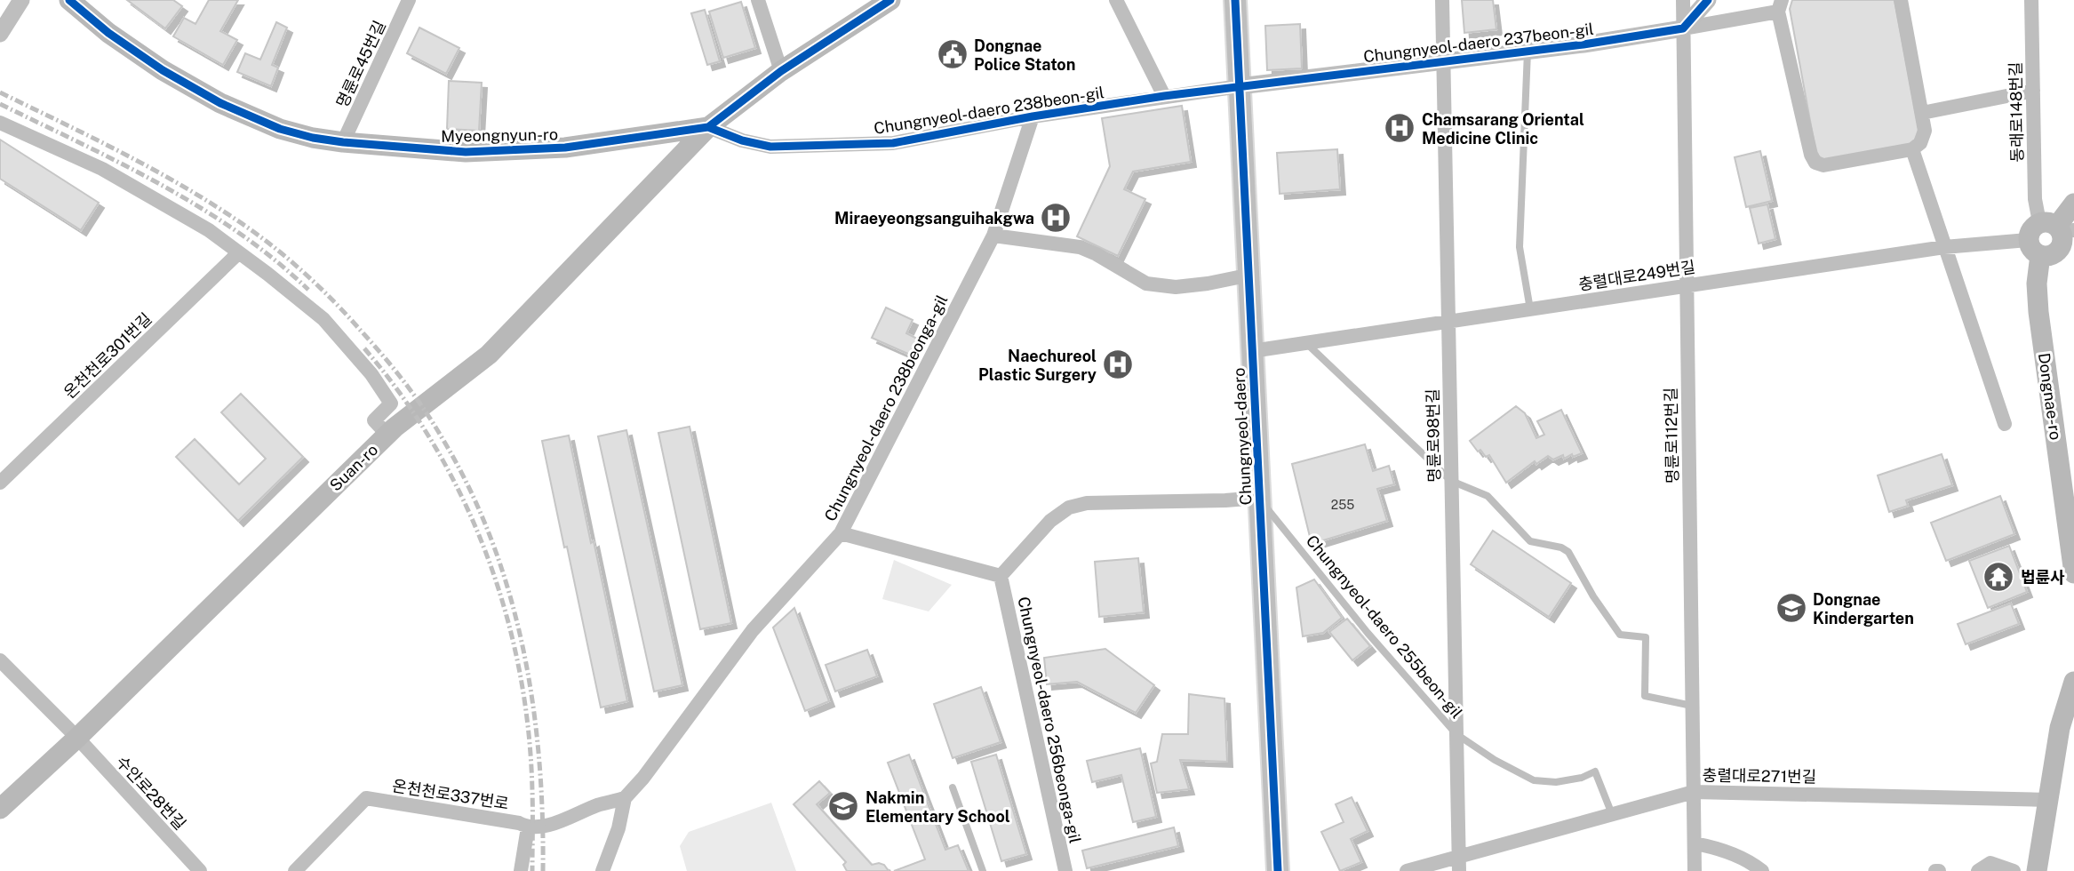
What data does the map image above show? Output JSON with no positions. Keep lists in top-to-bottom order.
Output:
{
  "streets": {
    "main road": [
      "Myeongnyun-ro",
      "Dongnae-ro",
      "Chungnyeol-daero",
      "Suan-ro"
    ],
    "street": [
      "Chungnyeol-daero 237beon-gil",
      "명륜로45번길",
      "Chungnyeol-daero 238beon-gil",
      "동래로148번길",
      "충렬대로249번길",
      "온천천로301번길",
      "Chungnyeol-daero 238beonga-gil",
      "명륜로98번길",
      "명륜로112번길",
      "Chungnyeol-daero 256beonga-gil",
      "충렬대로271번길",
      "수안로28번길",
      "온천천로337번로"
    ],
    "lane": ["Chungnyeol-daero 255beon-gil"]
  },
  "crossings": [
    ["Chungnyeol-daero 237beon-gil", "Chungnyeol-daero 238beon-gil"],
    ["Chungnyeol-daero 237beon-gil", "명륜로98번길"],
    ["Chungnyeol-daero 237beon-gil", "명륜로112번길"],
    ["Chungnyeol-daero 237beon-gil", "Chungnyeol-daero"],
    ["명륜로45번길", "Myeongnyun-ro"],
    ["Chungnyeol-daero 238beon-gil", "Myeongnyun-ro"],
    ["Chungnyeol-daero 238beon-gil", "Chungnyeol-daero 238beonga-gil"],
    ["Chungnyeol-daero 238beon-gil", "Chungnyeol-daero"],
    ["Chungnyeol-daero 238beon-gil", "Suan-ro"],
    ["동래로148번길", "충렬대로249번길"],
    ["동래로148번길", "Dongnae-ro"],
    ["Myeongnyun-ro", "Suan-ro"],
    ["충렬대로249번길", "Dongnae-ro"],
    ["충렬대로249번길", "명륜로98번길"],
    ["충렬대로249번길", "명륜로112번길"],
    ["충렬대로249번길", "Chungnyeol-daero"],
    ["Chungnyeol-daero 238beonga-gil", "온천천로337번로"],
    ["명륜로98번길", "Chungnyeol-daero 255beon-gil"],
    ["명륜로98번길", "충렬대로271번길"],
    ["명륜로112번길", "충렬대로271번길"],
    ["Chungnyeol-daero", "Chungnyeol-daero 255beon-gil"],
    ["Suan-ro", "수안로28번길"],
    ["Chungnyeol-daero 255beon-gil", "충렬대로271번길"]
  ],
  "places": {
    "public building": ["Dongnae Police Staton"],
    "hospital": ["Chamsarang Oriental Medicine Clinic", "Miraeyeongsanguihakgwa", "Naechureol Plastic Surgery"],
    "temple": ["법륜사"],
    "school or university": ["Dongnae Kindergarten", "Nakmin Elementary School"]
  },
  "house_numbers": ["255"]
}
